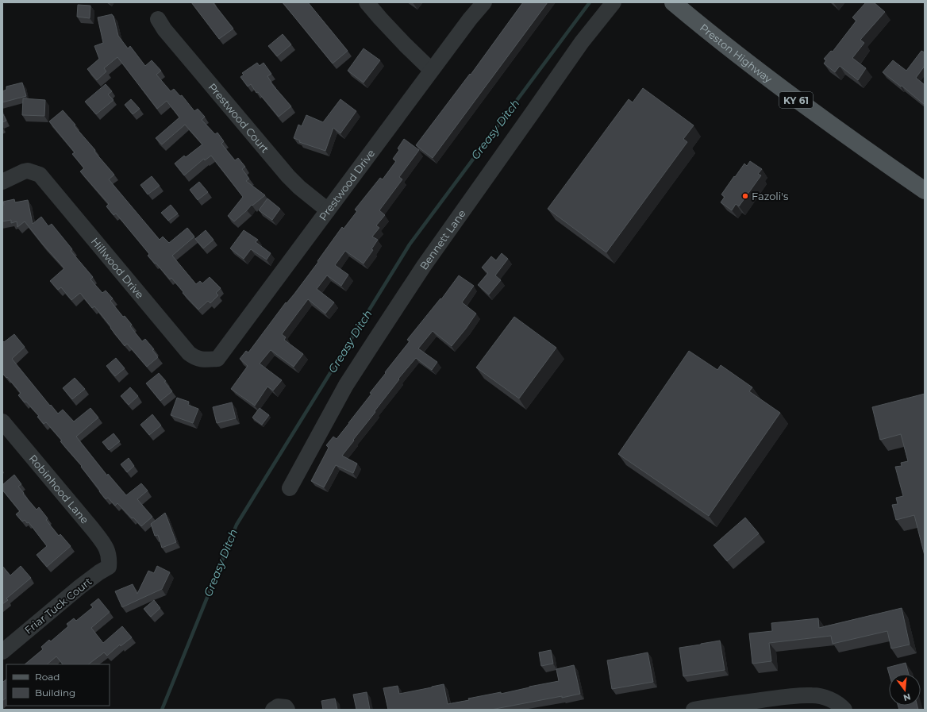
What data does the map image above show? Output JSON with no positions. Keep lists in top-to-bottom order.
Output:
{
  "streets": {
    "main road": ["Preston Highway", "KY 61"],
    "street": [
      "Prestwood Court",
      "Prestwood Drive",
      "Bennett Lane",
      "Hillwood Drive",
      "Robinhood Lane",
      "Friar Tuck Court"
    ]
  },
  "crossings": [
    ["Prestwood Court", "Prestwood Drive"],
    ["Prestwood Drive", "Hillwood Drive"],
    ["Robinhood Lane", "Friar Tuck Court"]
  ],
  "water": ["Greasy Ditch"],
  "places": ["Fazoli's"],
  "legend": ["Road", "Building"],
  "north": "bottom"
}
